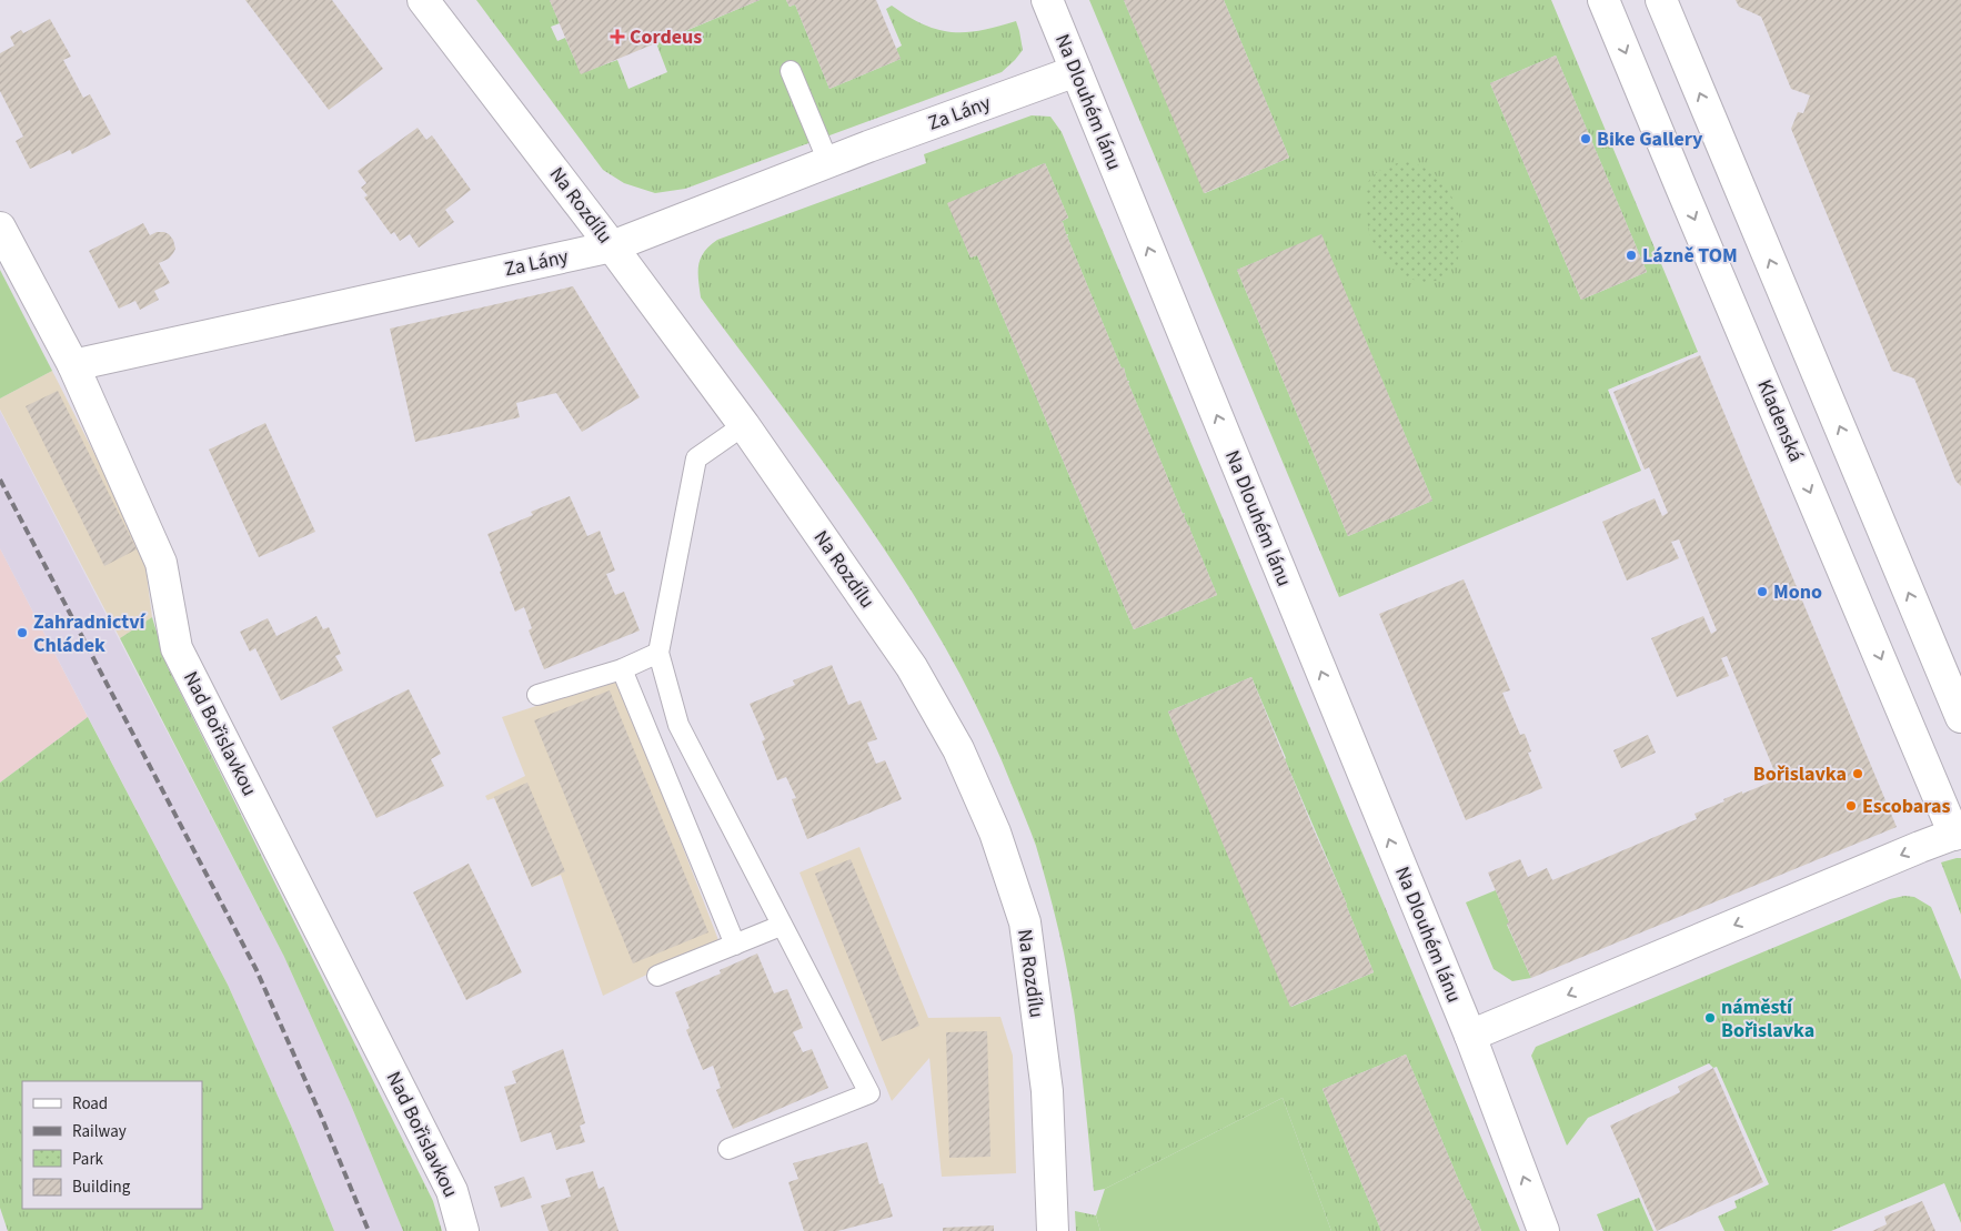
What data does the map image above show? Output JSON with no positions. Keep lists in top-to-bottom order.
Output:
{
  "streets": {
    "street": [
      "Na Dlouhém lánu",
      "Za Lány",
      "Na Rozdílu",
      "Kladenská",
      "Nad Bořislavkou"
    ]
  },
  "crossings": [
    ["Na Dlouhém lánu", "Za Lány"],
    ["Za Lány", "Na Rozdílu"],
    ["Za Lány", "Nad Bořislavkou"]
  ],
  "one_way": ["Na Dlouhém lánu"],
  "places": {
    "health": ["Cordeus"],
    "other": [
      "Bike Gallery",
      "Lázně TOM",
      "Mono",
      "Zahradnictví Chládek",
      "Bořislavka",
      "Escobaras",
      "náměstí Bořislavka"
    ]
  },
  "legend": [
    "Road",
    "Railway",
    "Park",
    "Building"
  ]
}
